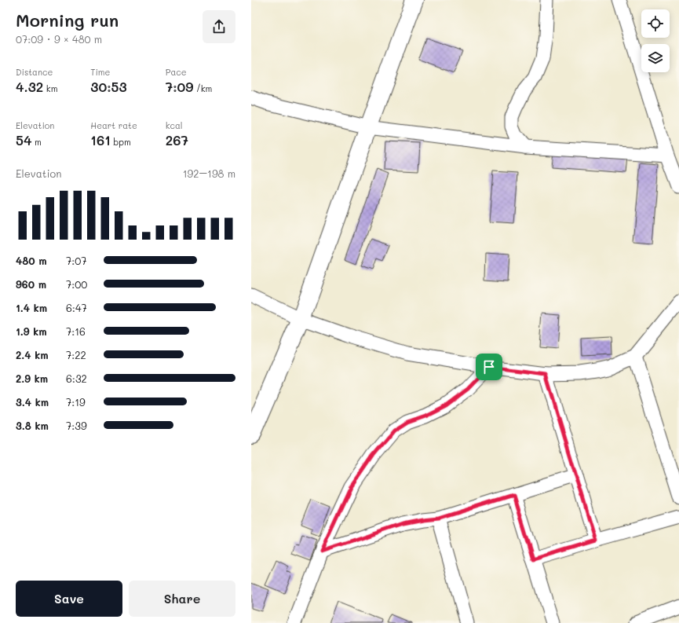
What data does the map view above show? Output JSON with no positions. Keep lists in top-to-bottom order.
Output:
{
  "page": {
    "heading": ["Morning run", "07:09 · 9 × 480 m"],
    "stats": [
      ["Distance", "4.32 km"],
      ["Time", "30:53"],
      ["Pace", "7:09 /km"],
      ["Elevation", "54 m"],
      ["Heart rate", "161 bpm"],
      ["kcal", "267"]
    ],
    "chart": ["Elevation", "192–198 m"],
    "list": [
      {
        "name": "480 m",
        "note": "7:07"
      },
      {
        "name": "960 m",
        "note": "7:00"
      },
      {
        "name": "1.4 km",
        "note": "6:47"
      },
      {
        "name": "1.9 km",
        "note": "7:16"
      },
      {
        "name": "2.4 km",
        "note": "7:22"
      },
      {
        "name": "2.9 km",
        "note": "6:32"
      },
      {
        "name": "3.4 km",
        "note": "7:19"
      },
      {
        "name": "3.8 km",
        "note": "7:39"
      }
    ],
    "buttons": ["Save", "Share"]
  }
}
